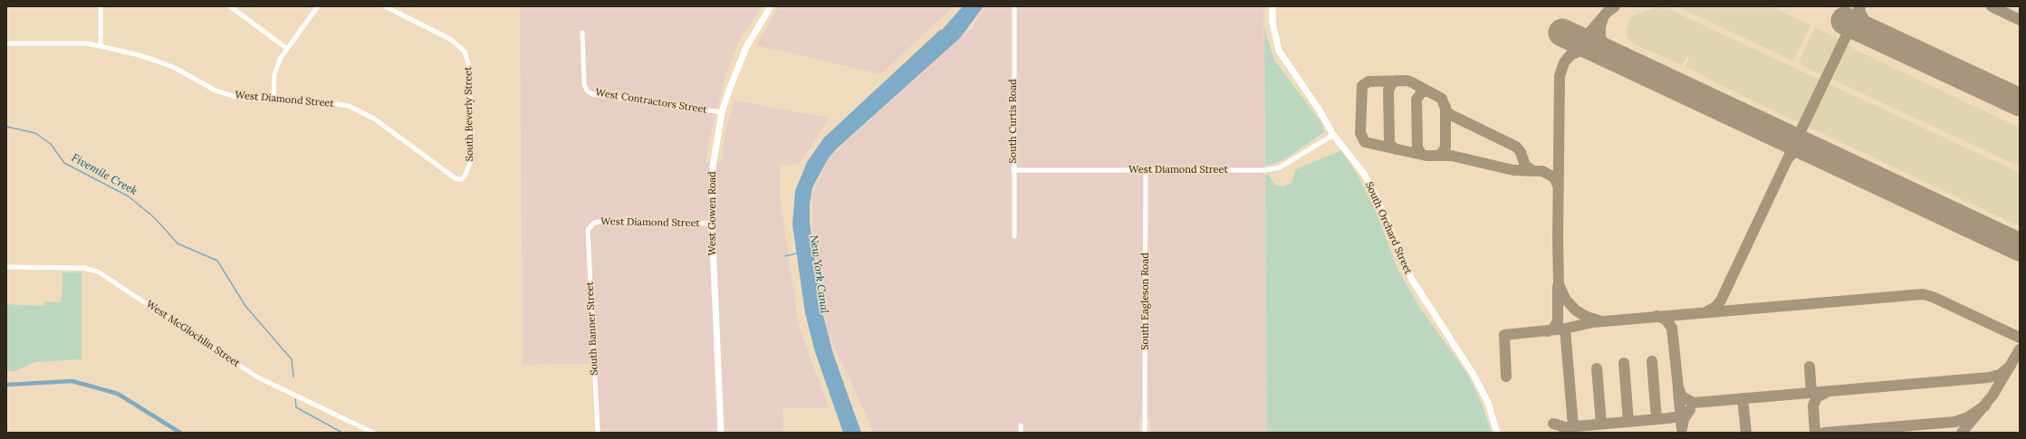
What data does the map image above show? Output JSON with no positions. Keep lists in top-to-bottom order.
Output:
{
  "streets": {
    "main road": ["West Gowen Road", "South Orchard Street"],
    "street": [
      "West Diamond Street",
      "West Contractors Street",
      "South Beverly Street",
      "South Curtis Road",
      "South Eagleson Road",
      "South Banner Street",
      "West McGlochlin Street"
    ]
  },
  "crossings": [
    ["West Diamond Street", "South Beverly Street"],
    ["West Diamond Street", "South Curtis Road"],
    ["West Diamond Street", "West Gowen Road"],
    ["West Diamond Street", "South Orchard Street"],
    ["West Diamond Street", "South Eagleson Road"],
    ["West Diamond Street", "South Banner Street"],
    ["West Contractors Street", "West Gowen Road"]
  ],
  "water": ["Fivemile Creek", "New York Canal"]
}
